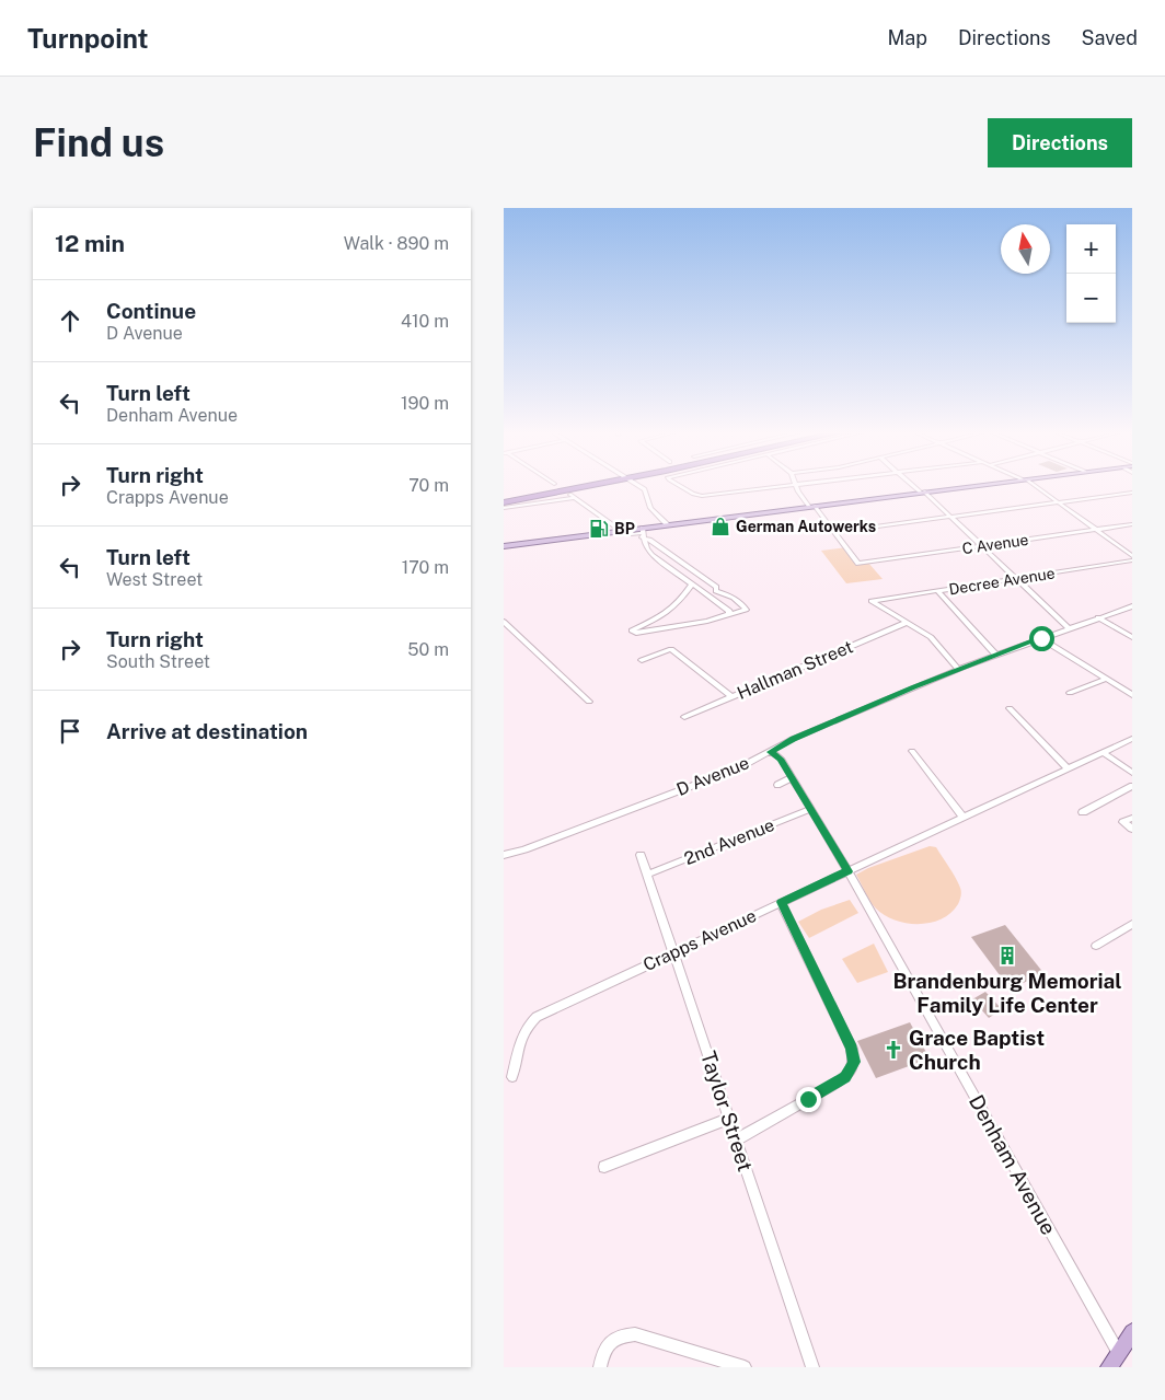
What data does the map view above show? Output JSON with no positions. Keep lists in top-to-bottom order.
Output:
{
  "streets": {
    "street": [
      "C Avenue",
      "Decree Avenue",
      "Hallman Street",
      "D Avenue",
      "2nd Avenue",
      "Crapps Avenue",
      "Taylor Street",
      "Denham Avenue"
    ]
  },
  "crossings": [
    ["Decree Avenue", "Hallman Street"],
    ["D Avenue", "Denham Avenue"],
    ["2nd Avenue", "Taylor Street"],
    ["2nd Avenue", "Denham Avenue"],
    ["Crapps Avenue", "Taylor Street"],
    ["Crapps Avenue", "Denham Avenue"]
  ],
  "places": {
    "shop": ["German Autowerks"],
    "fuel station": ["BP"],
    "building": ["Brandenburg Memorial Family Life Center"],
    "church": ["Grace Baptist Church"]
  },
  "north": "top",
  "page": {
    "header": "Turnpoint",
    "nav": ["Map", "Directions", "Saved"],
    "buttons": "Directions",
    "title": "Find us",
    "heading": ["12 min", "Walk · 890 m"],
    "map_buttons": ["+", "−"],
    "list": [
      ["Continue", "D Avenue", "410 m"],
      ["Turn left", "Denham Avenue", "190 m"],
      ["Turn right", "Crapps Avenue", "70 m"],
      ["Turn left", "West Street", "170 m"],
      ["Turn right", "South Street", "50 m"],
      "Arrive at destination"
    ]
  }
}
